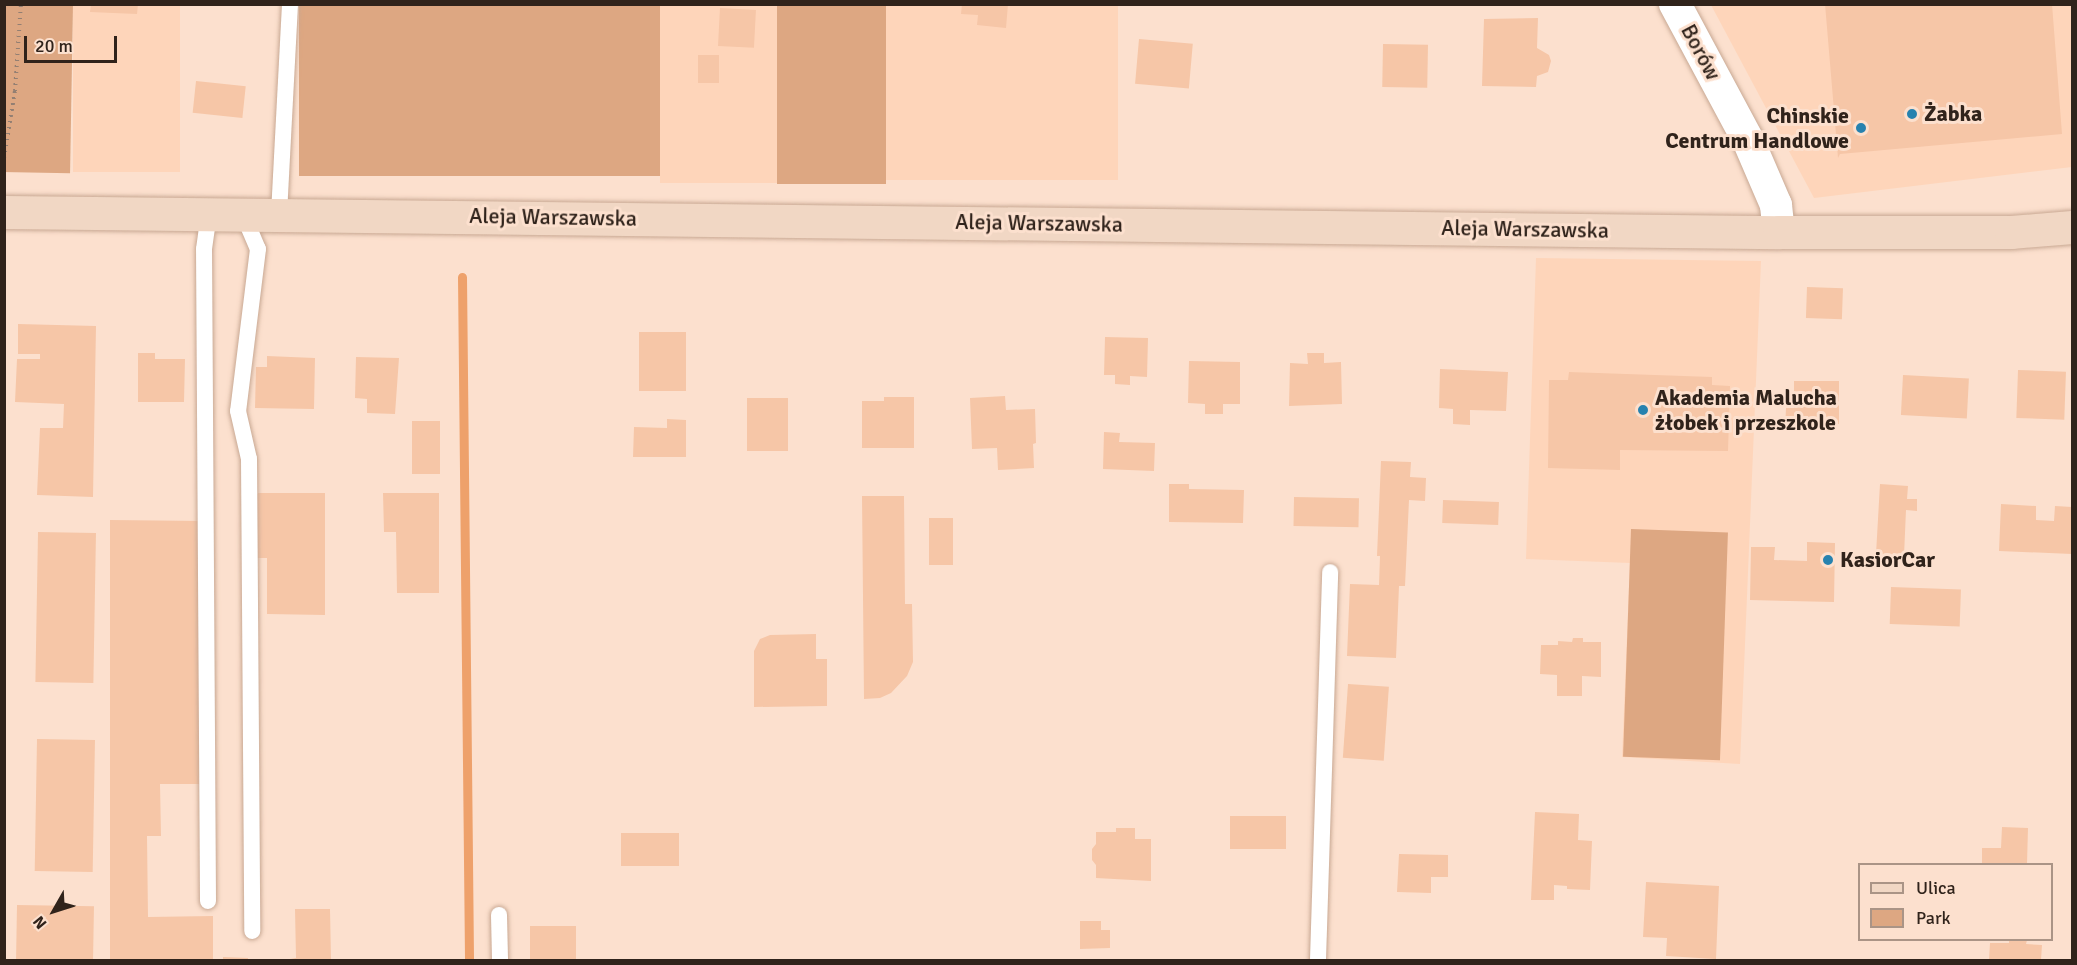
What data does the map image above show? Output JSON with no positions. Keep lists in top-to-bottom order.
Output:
{
  "streets": {
    "street": ["Borów", "Aleja Warszawska"]
  },
  "crossings": [
    ["Borów", "Aleja Warszawska"]
  ],
  "places": [
    "Żabka",
    "Chinskie Centrum Handlowe",
    "Akademia Malucha żłobek i przeszkole",
    "KasiorCar"
  ],
  "legend": ["Ulica", "Park"],
  "scale_bar": "20 m",
  "north": "bottom left"
}
